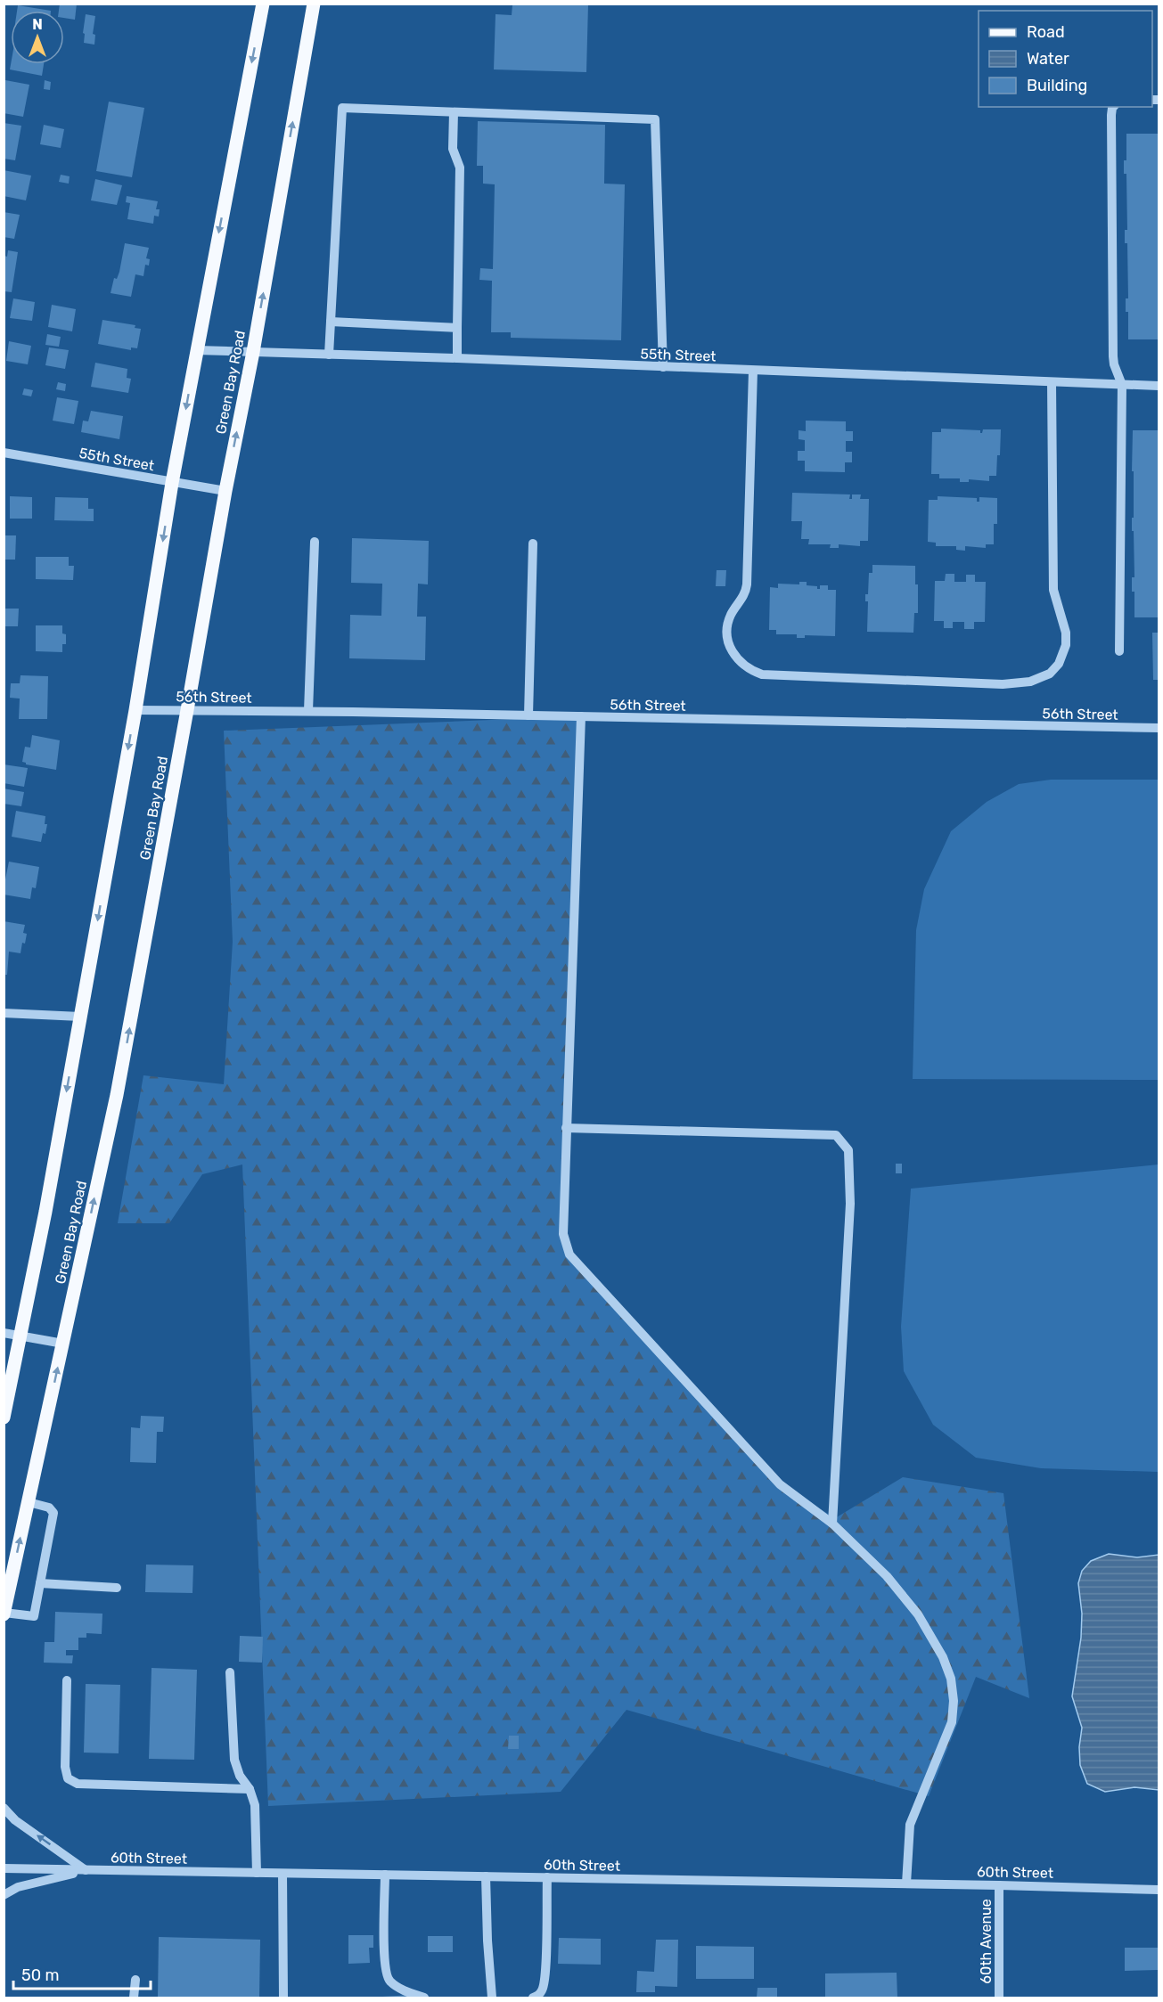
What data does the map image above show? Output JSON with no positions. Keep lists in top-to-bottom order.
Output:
{
  "streets": {
    "main road": ["Green Bay Road"],
    "street": [
      "55th Street",
      "56th Street",
      "60th Street",
      "60th Avenue"
    ]
  },
  "crossings": [
    ["55th Street", "Green Bay Road"],
    ["Green Bay Road", "56th Street"],
    ["60th Street", "60th Avenue"]
  ],
  "legend": ["Road", "Water", "Building"],
  "scale_bar": "50 m",
  "north": "top"
}
